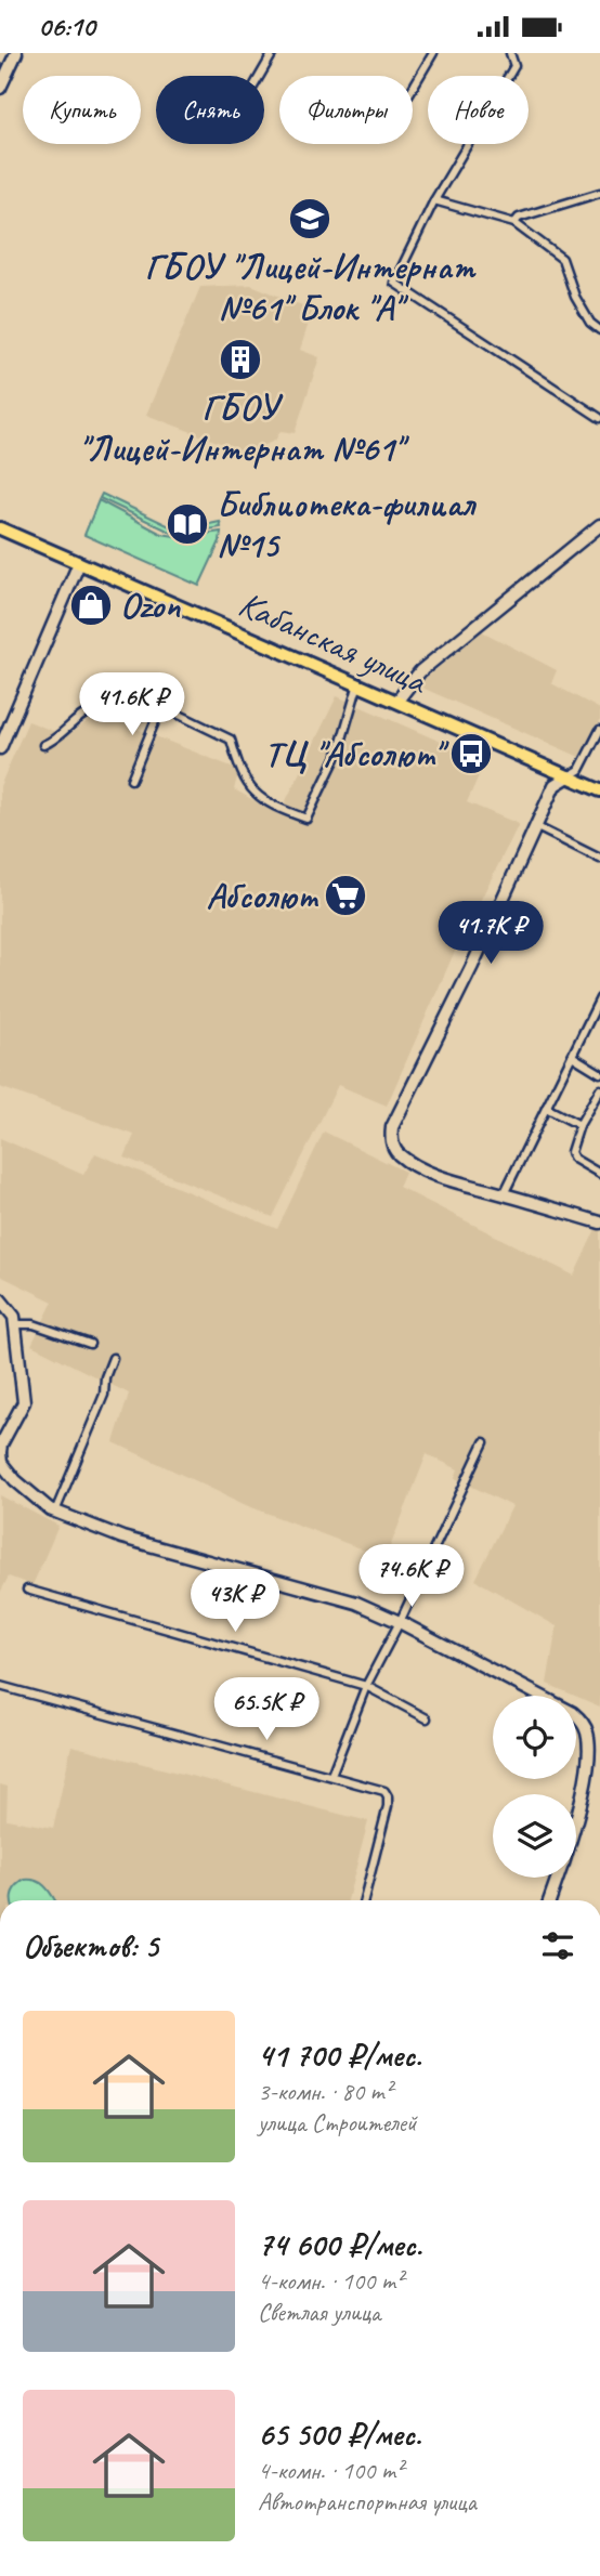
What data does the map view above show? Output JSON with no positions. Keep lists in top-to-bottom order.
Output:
{
  "streets": {
    "main road": ["Кабанская улица"]
  },
  "places": {
    "school or university": ["ГБОУ \"Лицей-Интернат №61\" Блок \"А\""],
    "building": ["ГБОУ \"Лицей-Интернат №61\""],
    "library": ["Библиотека-филиал №15"],
    "shop": ["Ozon"],
    "bus stop": ["ТЦ \"Абсолют\""],
    "supermarket": ["Абсолют"]
  },
  "page": {
    "status": "06:10",
    "chip": [
      "Купить",
      "Снять",
      "Фильтры",
      "Новое"
    ],
    "price": [
      "41.6K ₽",
      "41.7K ₽",
      "74.6K ₽",
      "43K ₽",
      "65.5K ₽"
    ],
    "heading": "Объектов: 5",
    "list": [
      {
        "name": "41 700 ₽/мес.",
        "note": "3-комн. · 80 m² · улица Строителей"
      },
      {
        "name": "74 600 ₽/мес.",
        "note": "4-комн. · 100 m² · Светлая улица"
      },
      {
        "name": "65 500 ₽/мес.",
        "note": "4-комн. · 100 m² · Автотранспортная улица"
      }
    ]
  }
}
